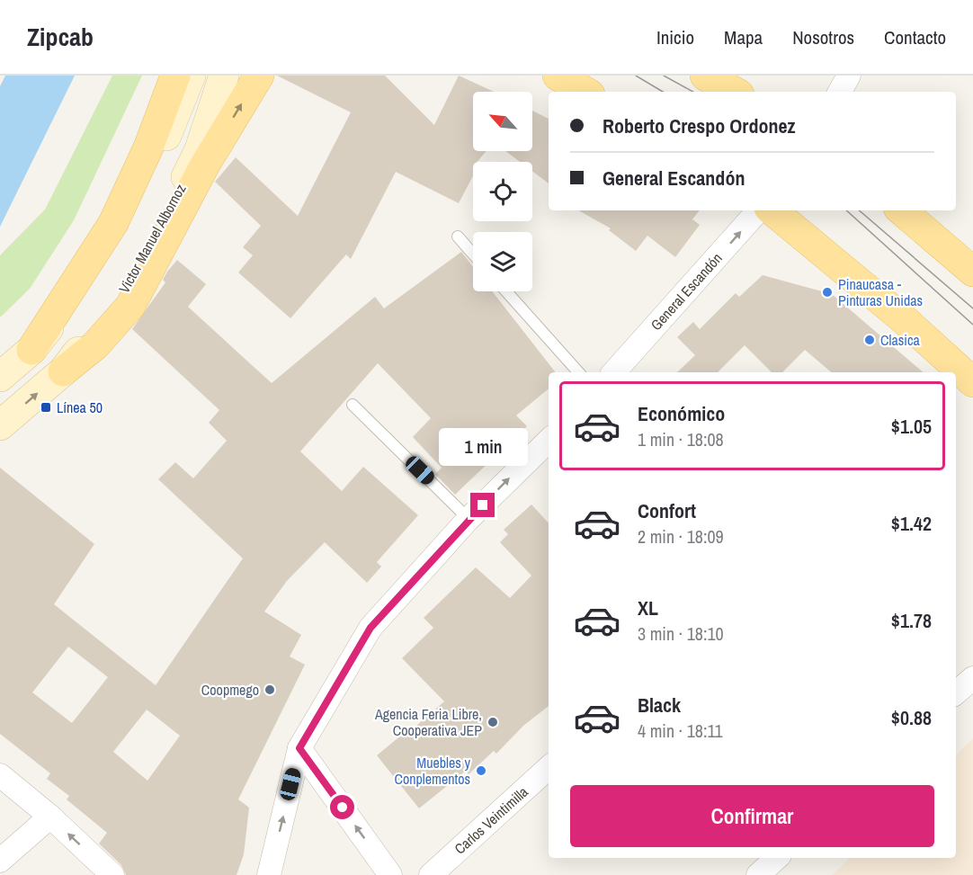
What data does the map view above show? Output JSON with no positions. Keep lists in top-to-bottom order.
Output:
{
  "streets": {
    "main road": ["Victor Manuel Albornoz"],
    "street": ["General Escandón", "Carlos Veintimilla"]
  },
  "one_way": ["General Escandón"],
  "places": {
    "other": [
      "Pinaucasa - Pinturas Unidas",
      "Clasica",
      "Coopmego",
      "Agencia Feria Libre, Cooperativa JEP",
      "Muebles y Conplementos"
    ],
    "transit": ["Línea 50"]
  },
  "north": "top left",
  "page": {
    "header": "Zipcab",
    "nav": [
      "Inicio",
      "Mapa",
      "Nosotros",
      "Contacto"
    ],
    "banner": ["Roberto Crespo Ordonez", "General Escandón"],
    "list": [
      {
        "name": "Económico",
        "note": "1 min · 18:08",
        "value": "$1.05"
      },
      {
        "name": "Confort",
        "note": "2 min · 18:09",
        "value": "$1.42"
      },
      {
        "name": "XL",
        "note": "3 min · 18:10",
        "value": "$1.78"
      },
      {
        "name": "Black",
        "note": "4 min · 18:11",
        "value": "$0.88"
      }
    ],
    "bubble": "1 min",
    "buttons": "Confirmar"
  }
}
